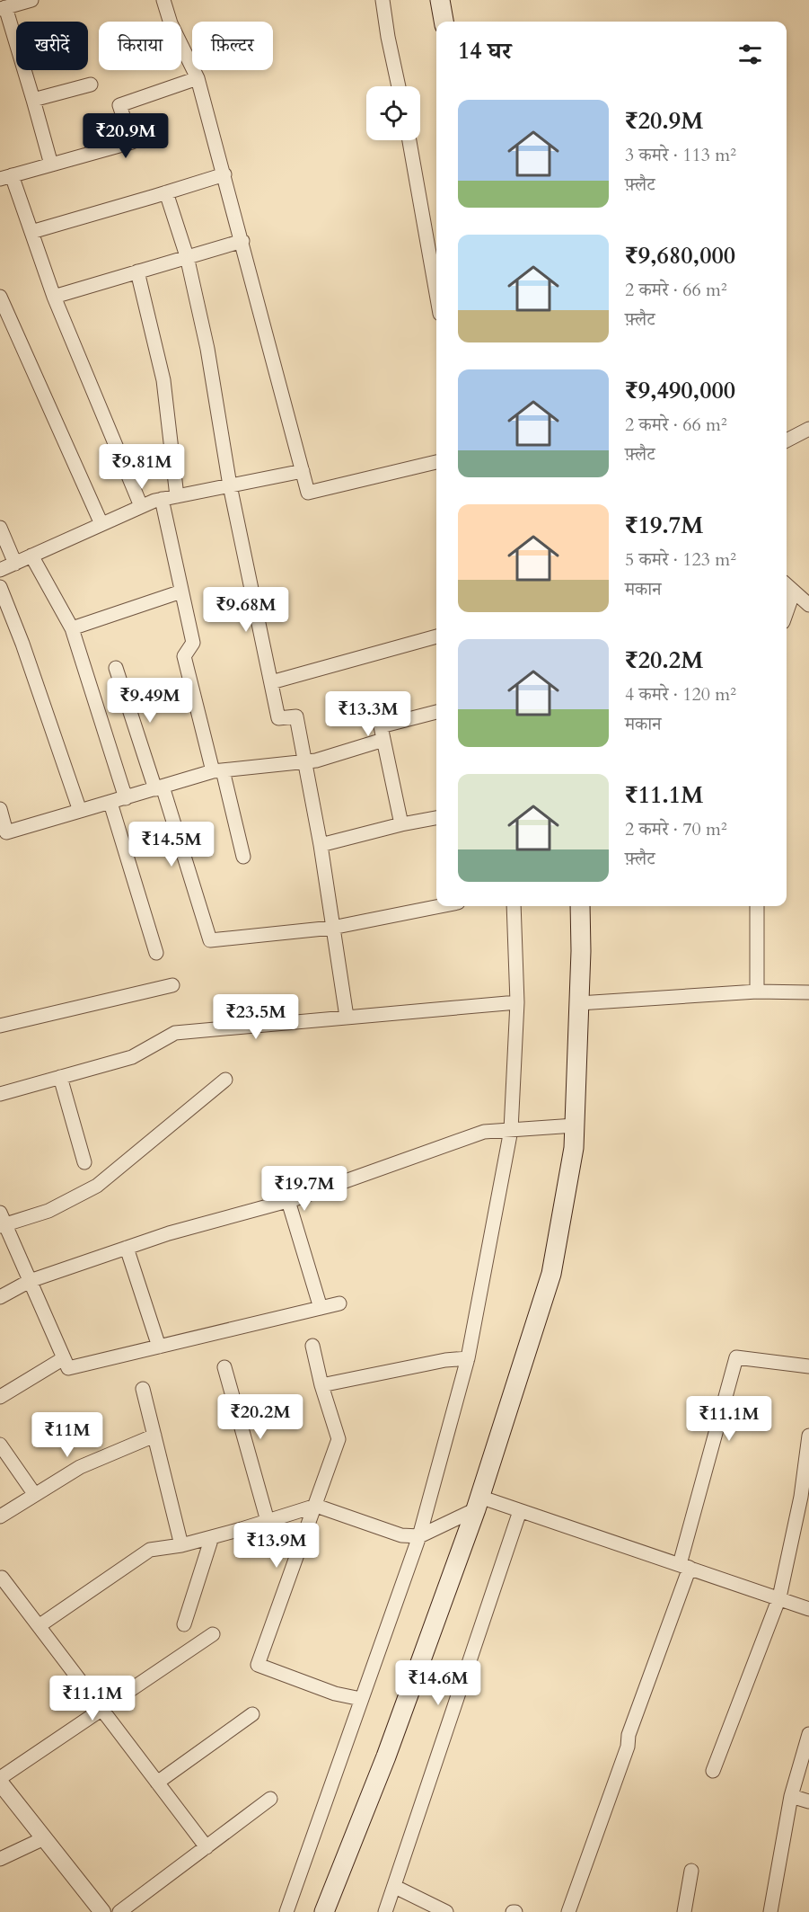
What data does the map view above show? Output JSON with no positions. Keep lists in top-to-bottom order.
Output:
{
  "page": {
    "chip": ["खरीदें", "किराया", "फ़िल्टर"],
    "heading": "14 घर",
    "list": [
      {
        "name": "₹20.9M",
        "note": "3 कमरे · 113 m² · फ़्लैट"
      },
      {
        "name": "₹9,680,000",
        "note": "2 कमरे · 66 m² · फ़्लैट"
      },
      {
        "name": "₹9,490,000",
        "note": "2 कमरे · 66 m² · फ़्लैट"
      },
      {
        "name": "₹19.7M",
        "note": "5 कमरे · 123 m² · मकान"
      },
      {
        "name": "₹20.2M",
        "note": "4 कमरे · 120 m² · मकान"
      },
      {
        "name": "₹11.1M",
        "note": "2 कमरे · 70 m² · फ़्लैट"
      }
    ],
    "price": [
      "₹20.9M",
      "₹9.81M",
      "₹9.68M",
      "₹9.49M",
      "₹13.3M",
      "₹14.5M",
      "₹23.5M",
      "₹19.7M",
      "₹20.2M",
      "₹11.1M",
      "₹11M",
      "₹13.9M",
      "₹14.6M",
      "₹11.1M"
    ]
  }
}
